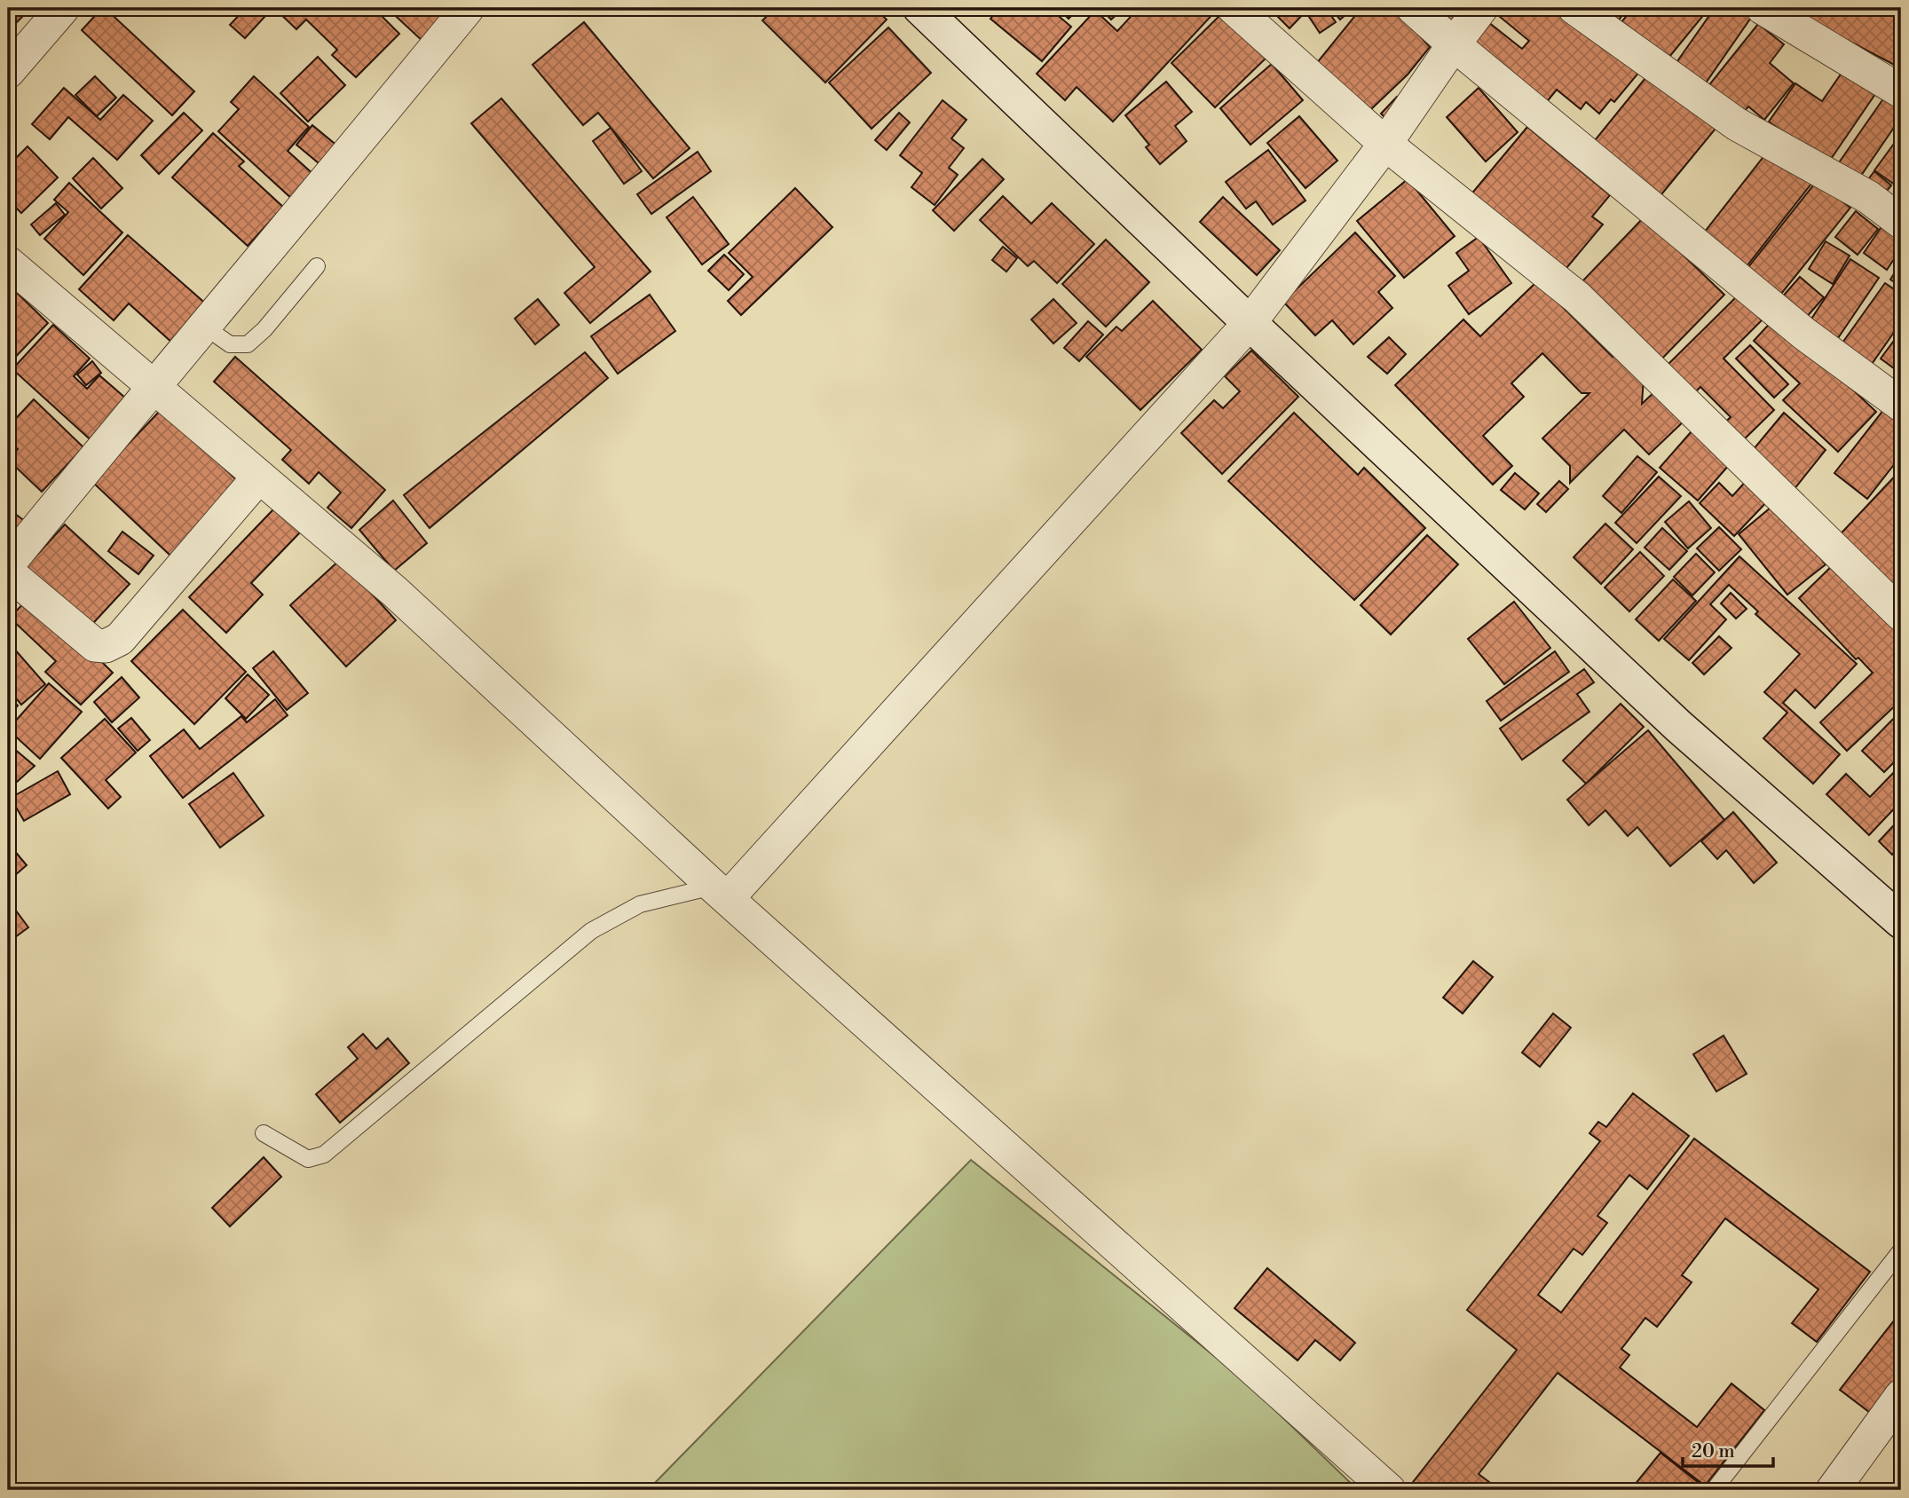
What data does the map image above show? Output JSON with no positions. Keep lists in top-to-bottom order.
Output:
{
  "scale_bar": "20 m"
}
